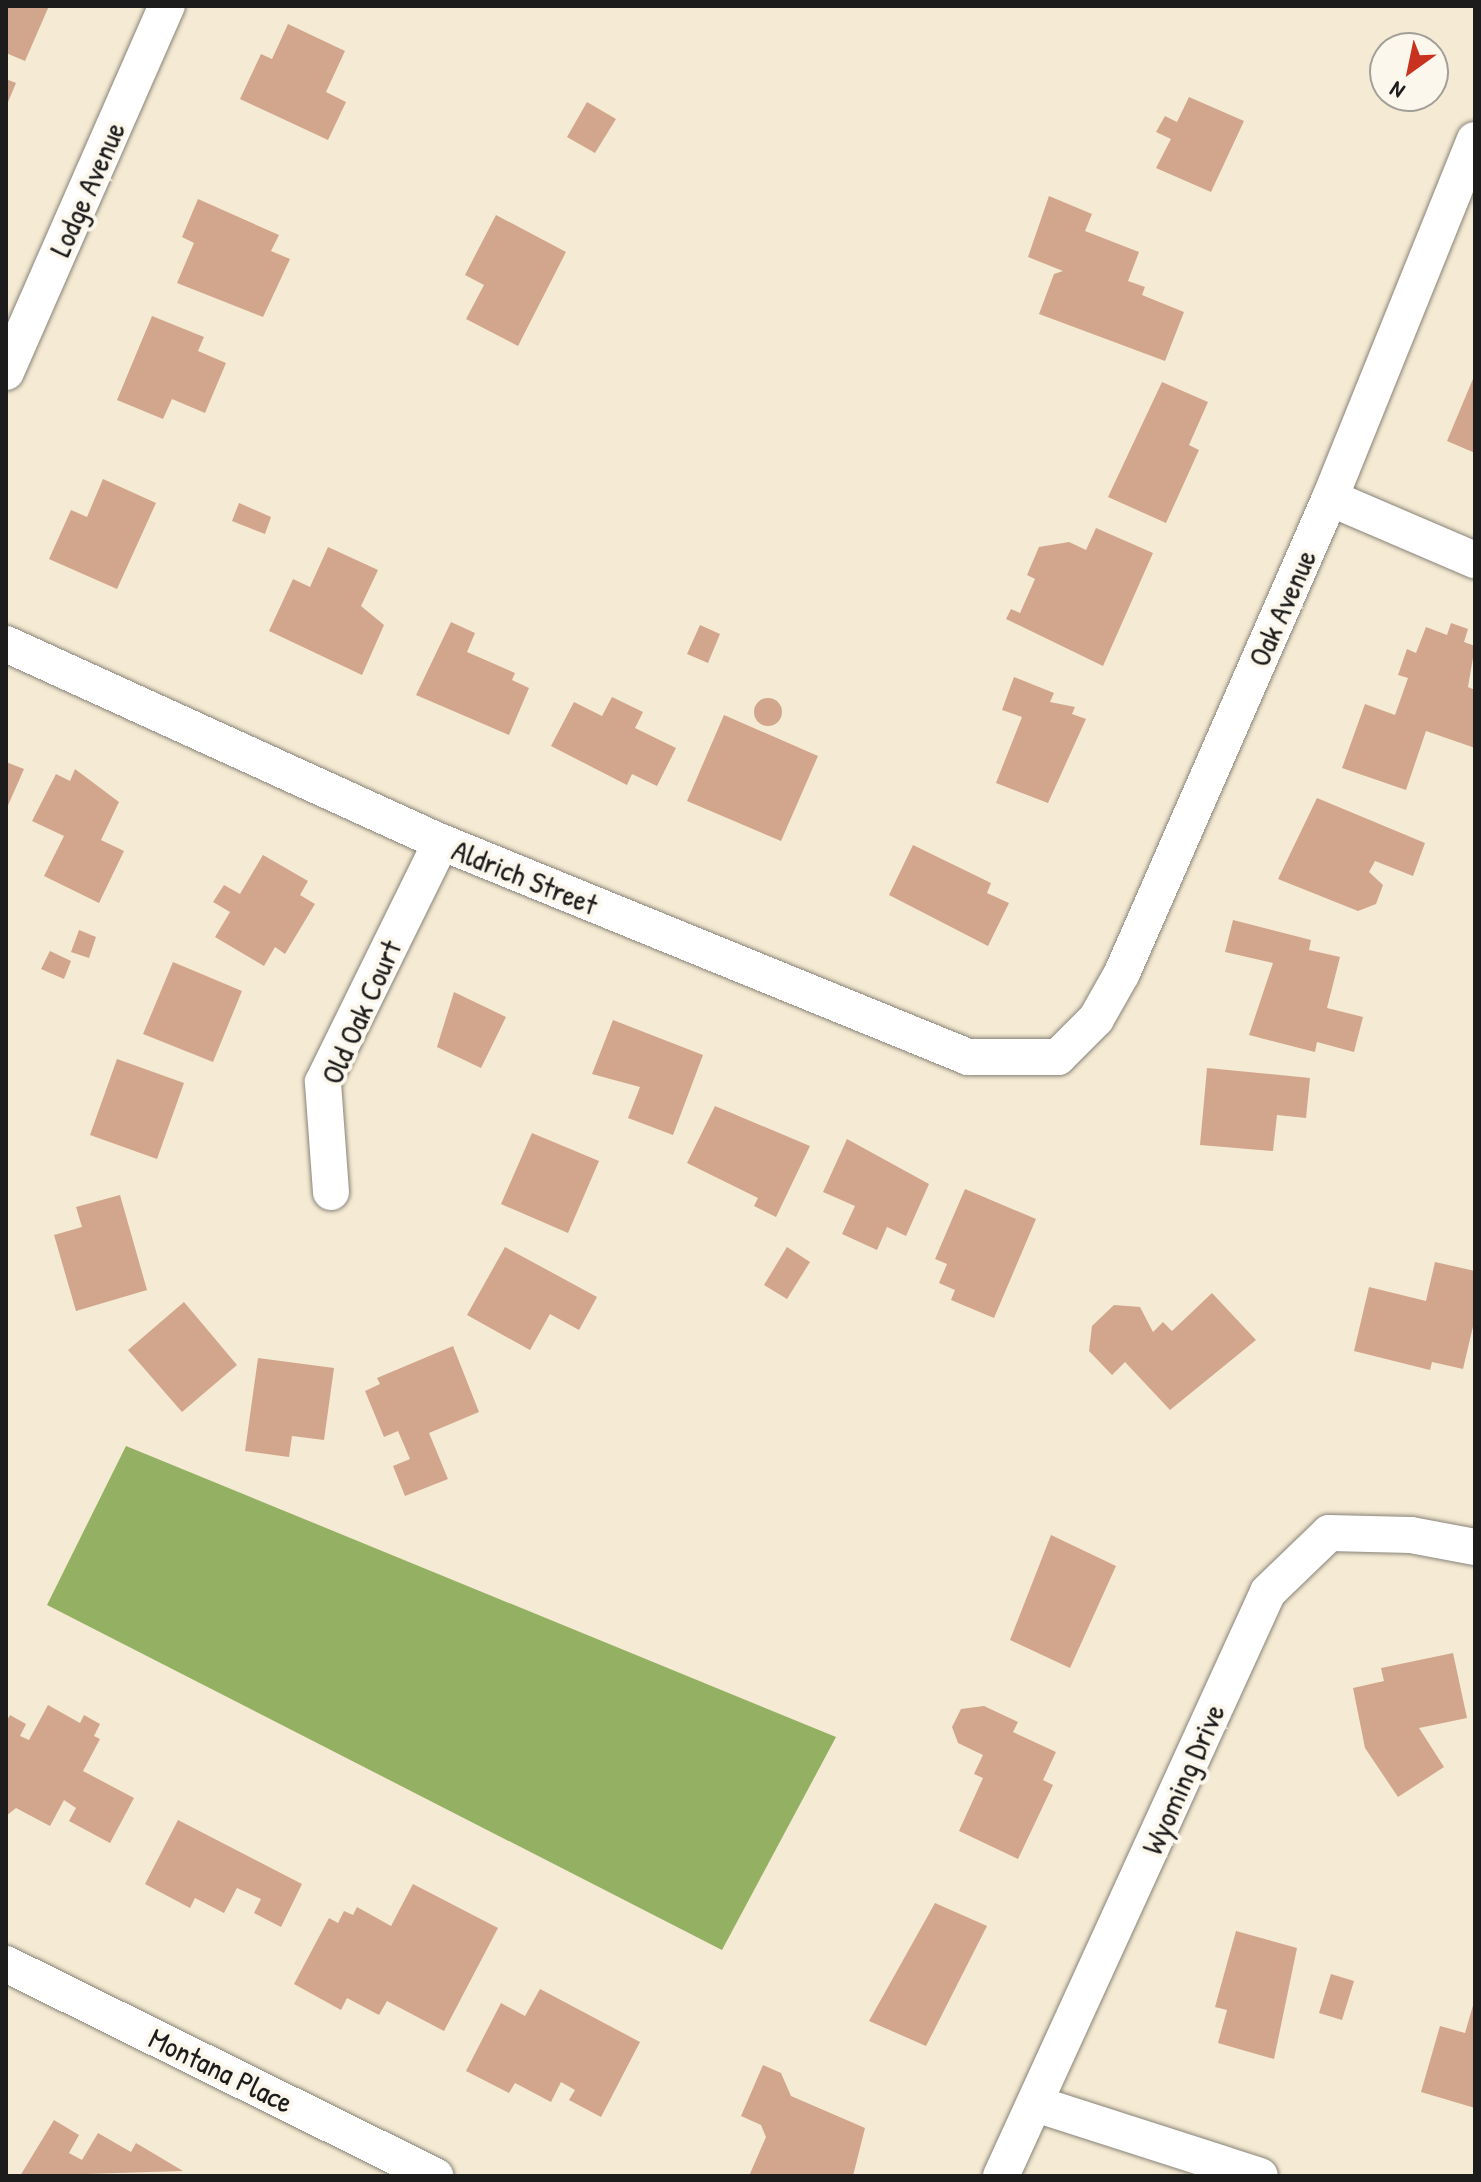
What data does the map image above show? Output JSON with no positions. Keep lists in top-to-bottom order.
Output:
{
  "streets": {
    "street": [
      "Lodge Avenue",
      "Oak Avenue",
      "Aldrich Street",
      "Old Oak Court",
      "Wyoming Drive",
      "Montana Place"
    ]
  },
  "crossings": [
    ["Oak Avenue", "Aldrich Street"],
    ["Aldrich Street", "Old Oak Court"]
  ],
  "north": "bottom left"
}
